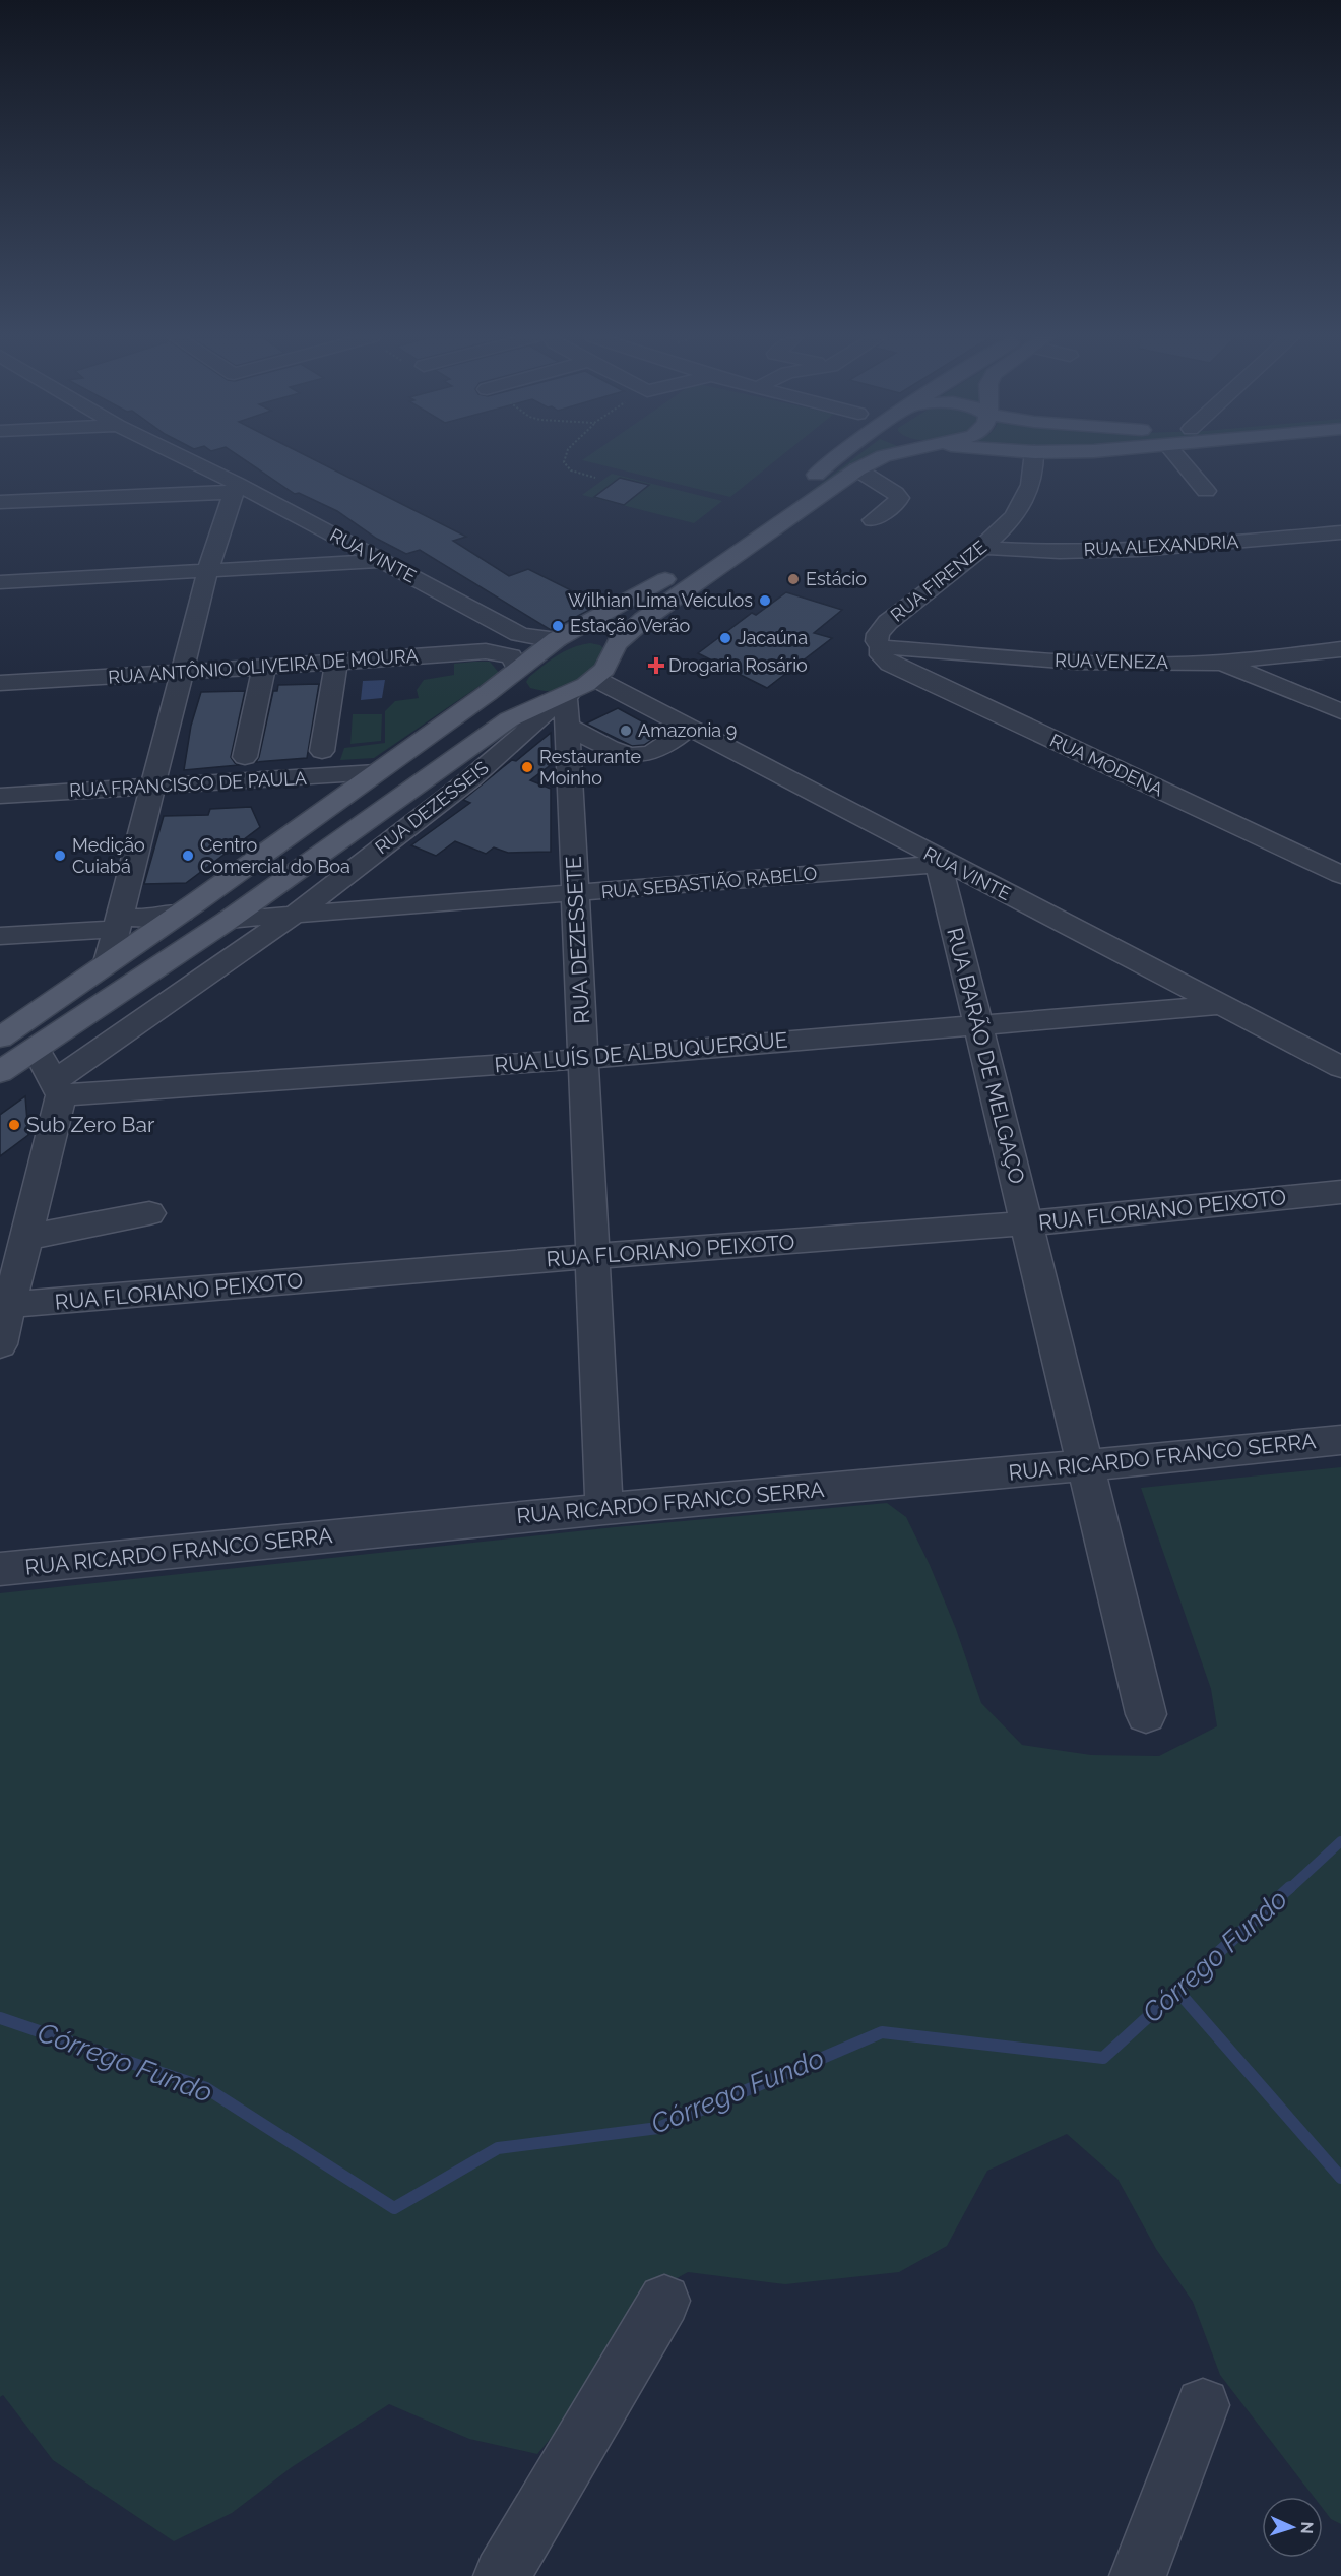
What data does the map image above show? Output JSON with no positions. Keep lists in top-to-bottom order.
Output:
{
  "streets": {
    "street": [
      "RUA ALEXANDRIA",
      "RUA VINTE",
      "RUA FIRENZE",
      "RUA VENEZA",
      "RUA ANTÔNIO OLIVEIRA DE MOURA",
      "RUA MODENA",
      "RUA FRANCISCO DE PAULA",
      "RUA DEZESSEIS",
      "RUA SEBASTIÃO RABELO",
      "RUA DEZESSETE",
      "RUA LUÍS DE ALBUQUERQUE",
      "RUA BARÃO DE MELGAÇO",
      "RUA FLORIANO PEIXOTO",
      "RUA RICARDO FRANCO SERRA"
    ]
  },
  "crossings": [
    ["RUA ALEXANDRIA", "RUA FIRENZE"],
    ["RUA VINTE", "RUA SEBASTIÃO RABELO"],
    ["RUA VINTE", "RUA LUÍS DE ALBUQUERQUE"],
    ["RUA VINTE", "RUA BARÃO DE MELGAÇO"],
    ["RUA FIRENZE", "RUA VENEZA"],
    ["RUA FIRENZE", "RUA MODENA"],
    ["RUA VENEZA", "RUA MODENA"],
    ["RUA DEZESSEIS", "RUA SEBASTIÃO RABELO"],
    ["RUA DEZESSEIS", "RUA DEZESSETE"],
    ["RUA DEZESSEIS", "RUA LUÍS DE ALBUQUERQUE"],
    ["RUA SEBASTIÃO RABELO", "RUA DEZESSETE"],
    ["RUA SEBASTIÃO RABELO", "RUA BARÃO DE MELGAÇO"],
    ["RUA DEZESSETE", "RUA LUÍS DE ALBUQUERQUE"],
    ["RUA DEZESSETE", "RUA FLORIANO PEIXOTO"],
    ["RUA DEZESSETE", "RUA RICARDO FRANCO SERRA"],
    ["RUA LUÍS DE ALBUQUERQUE", "RUA BARÃO DE MELGAÇO"],
    ["RUA BARÃO DE MELGAÇO", "RUA FLORIANO PEIXOTO"],
    ["RUA BARÃO DE MELGAÇO", "RUA RICARDO FRANCO SERRA"]
  ],
  "water": ["Córrego Fundo"],
  "places": {
    "other": [
      "Estácio",
      "Wilhian Lima Veículos",
      "Estação Verão",
      "Jacaúna",
      "Amazonia 9",
      "Restaurante Moinho",
      "Medição Cuiabá",
      "Centro Comercial do Boa",
      "Sub Zero Bar"
    ],
    "health": ["Drogaria Rosário"]
  },
  "north": "right"
}
